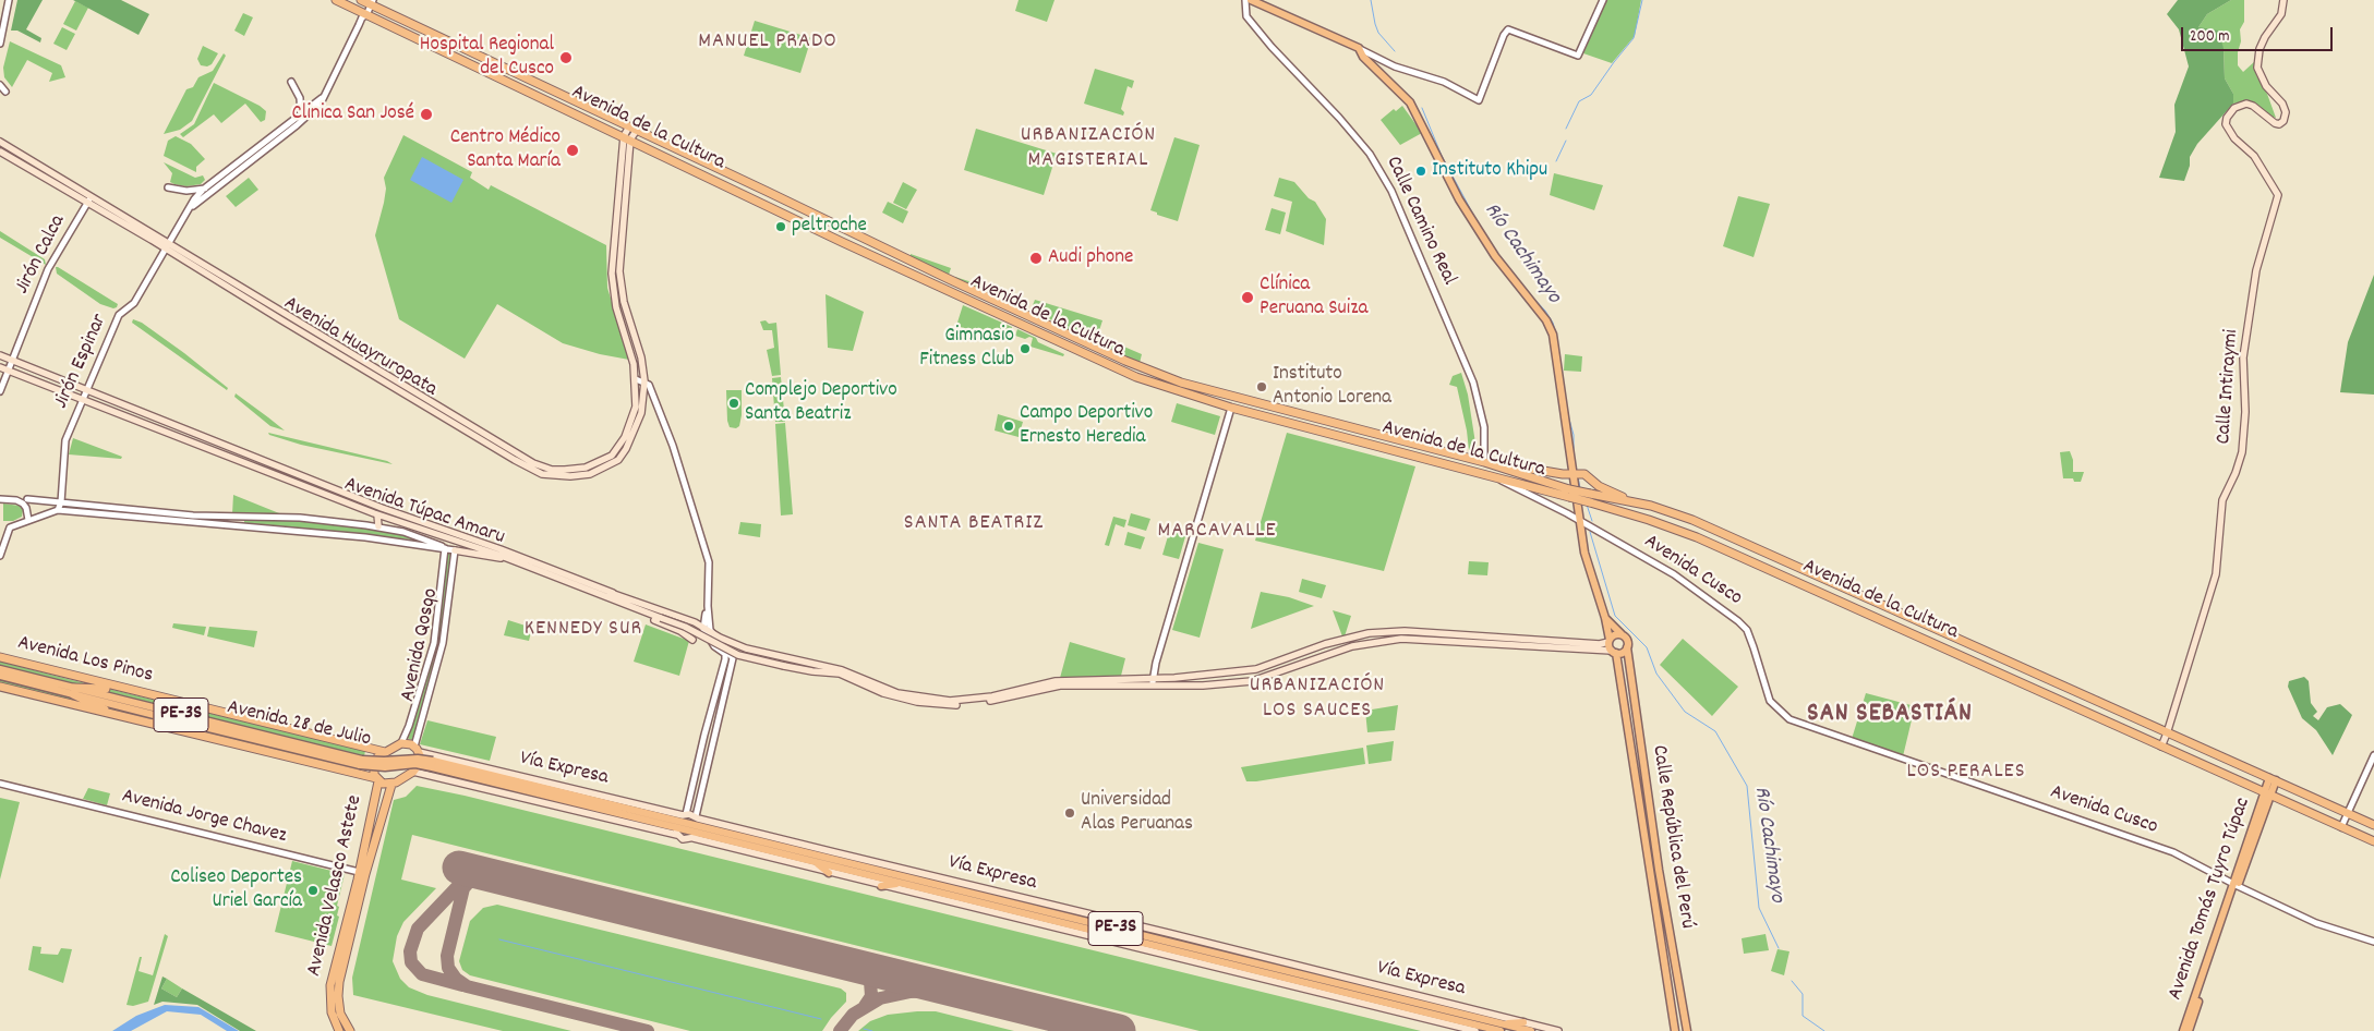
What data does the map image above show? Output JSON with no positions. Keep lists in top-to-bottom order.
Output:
{
  "streets": {
    "highway": [
      "Avenida de la Cultura",
      "Avenida Los Pinos",
      "Avenida 28 de Julio",
      "Avenida Velasco Astete"
    ],
    "main road": [
      "Avenida Huayruropata",
      "Calle Intiraymi",
      "Avenida Túpac Amaru",
      "PE-3S",
      "Vía Expresa",
      "Calle República del Perú",
      "Avenida Tomás Tuyro Túpac"
    ],
    "street": [
      "Calle Camino Real",
      "Jirón Calca",
      "Jirón Espinar",
      "Avenida Cusco",
      "Avenida Qosqo",
      "Avenida Jorge Chavez"
    ]
  },
  "crossings": [
    ["Avenida de la Cultura", "Calle Camino Real"],
    ["Avenida de la Cultura", "Avenida Huayruropata"],
    ["Avenida de la Cultura", "Calle Intiraymi"],
    ["Avenida de la Cultura", "Avenida Cusco"],
    ["Avenida de la Cultura", "Avenida Tomás Tuyro Túpac"],
    ["Jirón Calca", "Avenida Huayruropata"],
    ["Jirón Calca", "Avenida Túpac Amaru"],
    ["Avenida Huayruropata", "Jirón Espinar"],
    ["Jirón Espinar", "Avenida Túpac Amaru"],
    ["Avenida Cusco", "Avenida Tomás Tuyro Túpac"],
    ["Avenida Qosqo", "Avenida Los Pinos"],
    ["Avenida Qosqo", "Avenida 28 de Julio"],
    ["Avenida Qosqo", "Vía Expresa"],
    ["Avenida Qosqo", "Avenida Velasco Astete"],
    ["Avenida Los Pinos", "Avenida 28 de Julio"],
    ["Avenida Los Pinos", "Vía Expresa"],
    ["Avenida Los Pinos", "Avenida Velasco Astete"],
    ["Avenida 28 de Julio", "Vía Expresa"],
    ["Avenida 28 de Julio", "Avenida Velasco Astete"],
    ["Vía Expresa", "Avenida Velasco Astete"],
    ["Avenida Jorge Chavez", "Avenida Velasco Astete"]
  ],
  "districts": [
    "MANUEL PRADO",
    "URBANIZACIÓN MAGISTERIAL",
    "SANTA BEATRIZ",
    "MARCAVALLE",
    "KENNEDY SUR",
    "URBANIZACIÓN LOS SAUCES",
    "SAN SEBASTIÁN",
    "LOS PERALES"
  ],
  "water": ["Río Cachimayo"],
  "places": [
    "Hospital Regional del Cusco",
    "Clinica San José",
    "Centro Médico Santa María",
    "Instituto Khipu",
    "peltroche",
    "Audi phone",
    "Clínica Peruana Suiza",
    "Gimnasio Fitness Club",
    "Instituto Antonio Lorena",
    "Complejo Deportivo Santa Beatriz",
    "Campo Deportivo Ernesto Heredia",
    "Universidad Alas Peruanas",
    "Coliseo Deportes Uriel García"
  ],
  "scale_bar": "200 m"
}
